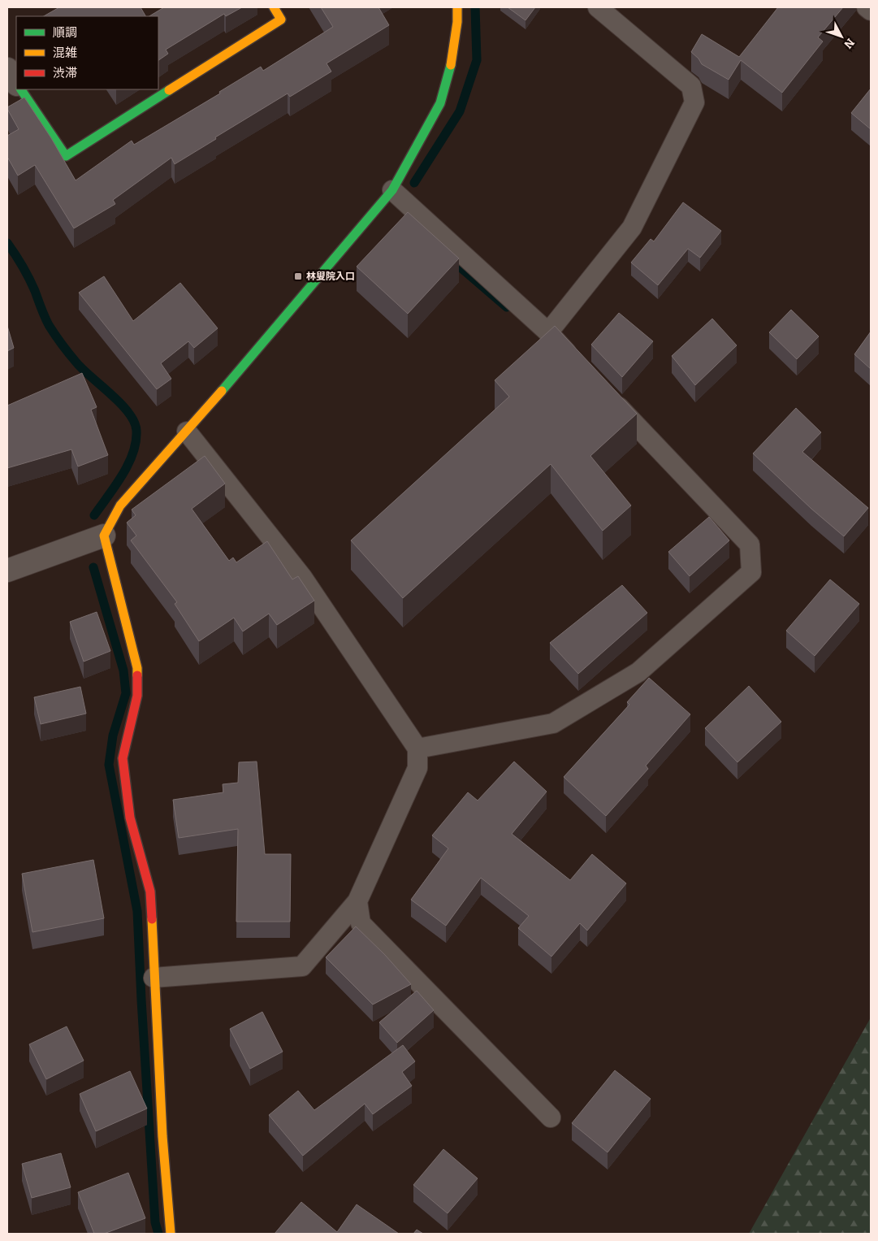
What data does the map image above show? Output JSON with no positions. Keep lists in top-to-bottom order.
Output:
{
  "places": {
    "transit": ["林叟院入口"]
  },
  "legend": ["順調", "混雑", "渋滞"],
  "north": "bottom right"
}
